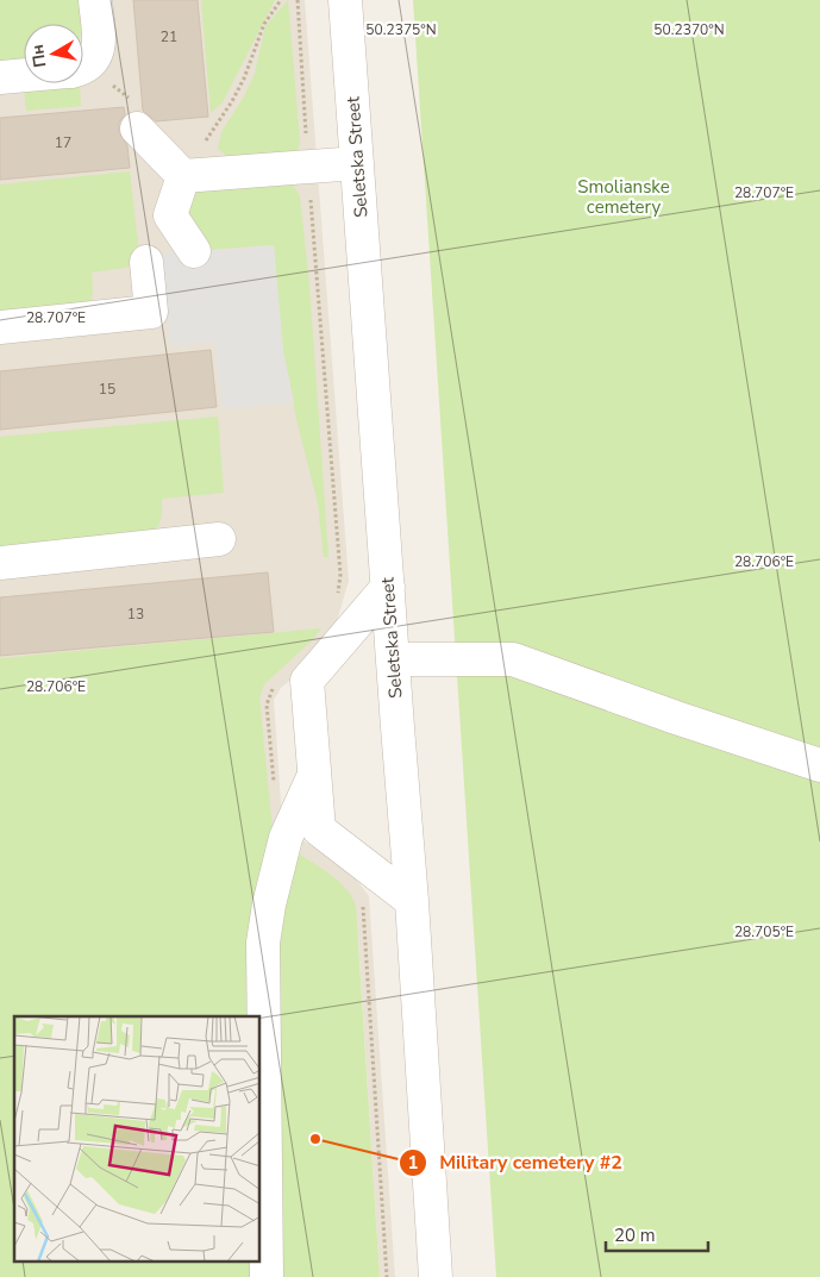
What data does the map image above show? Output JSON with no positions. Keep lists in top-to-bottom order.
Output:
{
  "streets": {
    "street": ["Seletska Street"]
  },
  "parks": ["Smolianske cemetery"],
  "places": ["Military cemetery #2"],
  "house_numbers": [
    "21",
    "17",
    "15",
    "13"
  ],
  "scale_bar": "20 m",
  "north": "left",
  "coordinates": [
    "50.2370°N",
    "50.2375°N",
    "28.707°E",
    "28.706°E",
    "28.705°E"
  ]
}
